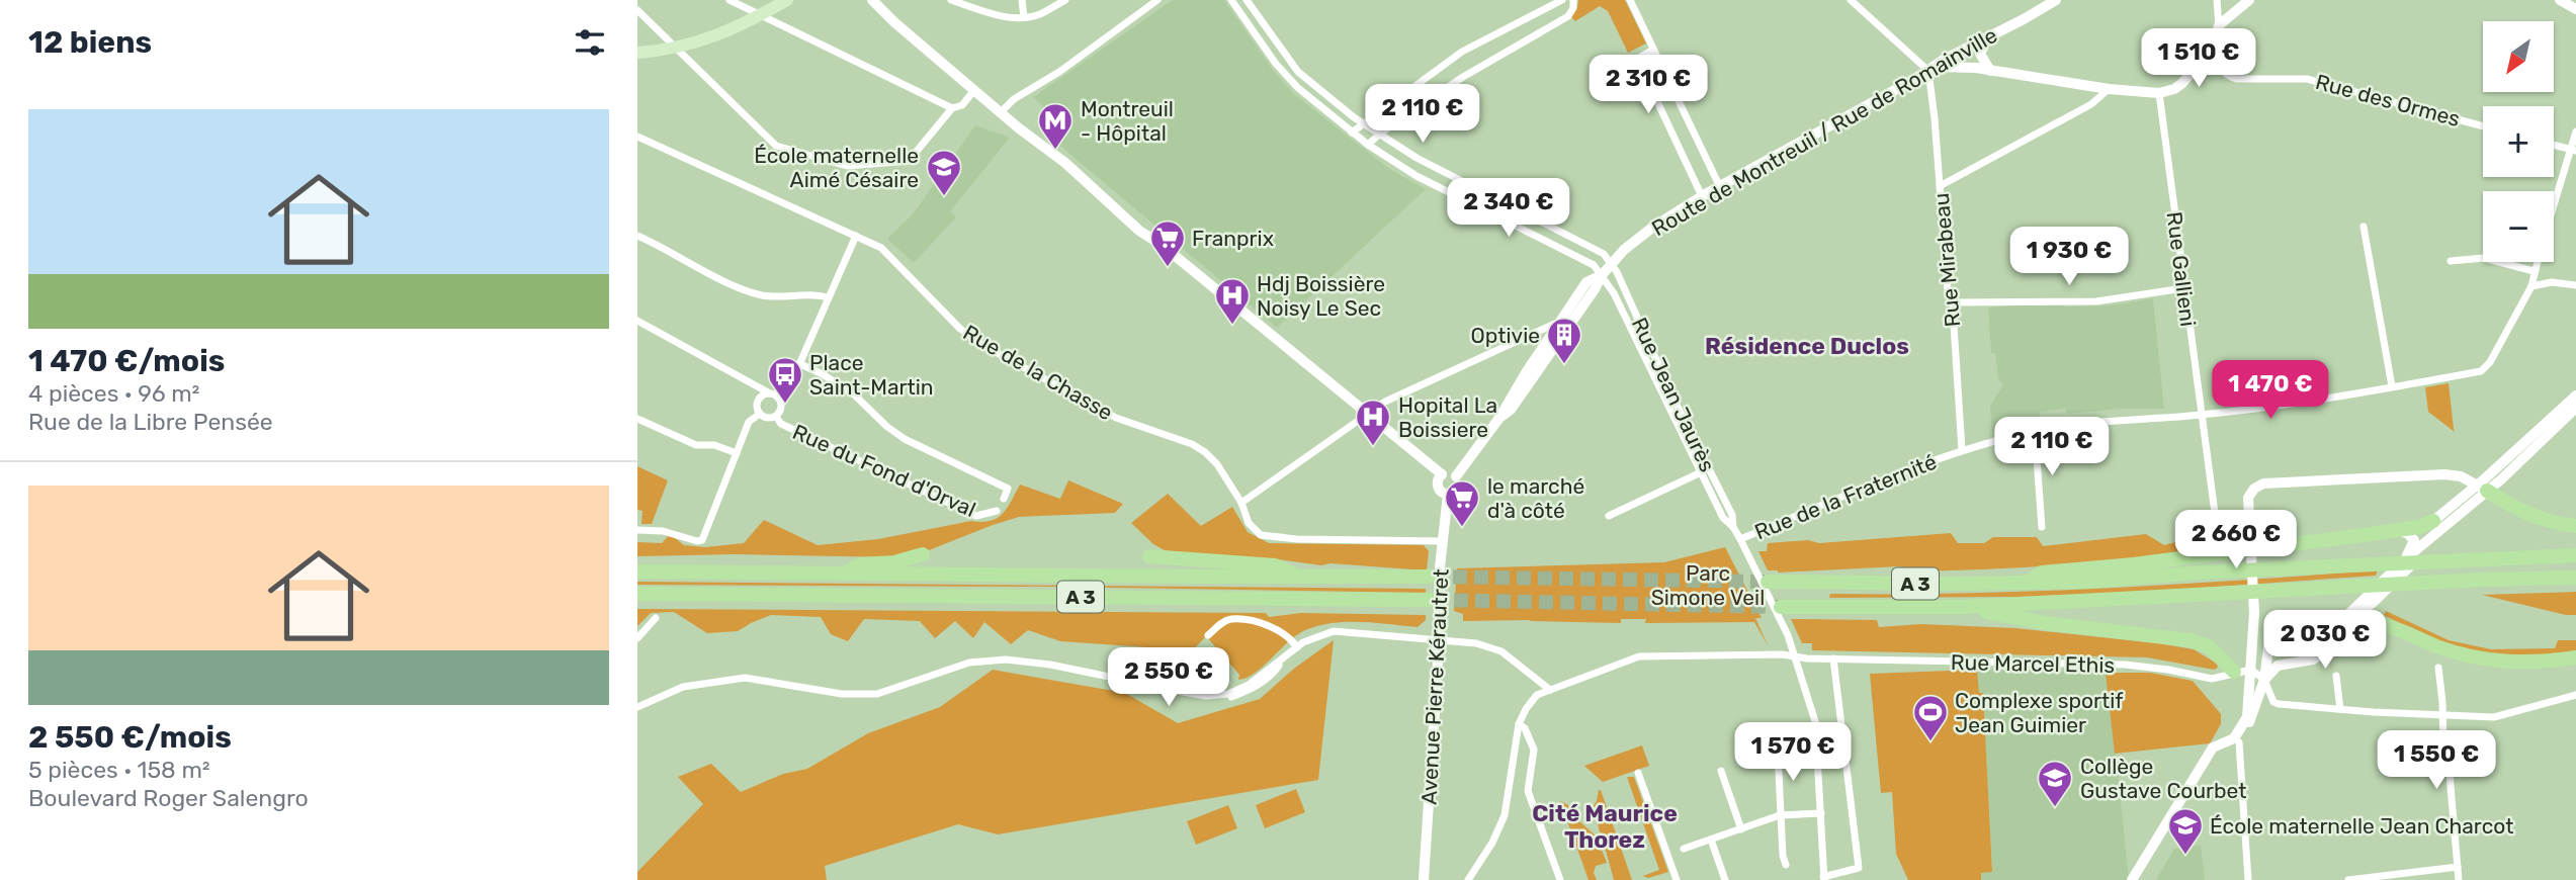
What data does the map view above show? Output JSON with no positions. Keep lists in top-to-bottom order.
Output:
{
  "streets": {
    "highway": ["A 3"],
    "main road": ["Route de Montreuil / Rue de Romainville", "Avenue Pierre Kérautret"],
    "street": [
      "Rue des Ormes",
      "Rue Mirabeau",
      "Rue Gallieni",
      "Rue de la Chasse",
      "Rue Jean Jaurès",
      "Rue du Fond d'Orval",
      "Rue de la Fraternité",
      "Rue Marcel Ethis"
    ]
  },
  "crossings": [
    ["Route de Montreuil / Rue de Romainville", "Rue Mirabeau"],
    ["Route de Montreuil / Rue de Romainville", "Rue Jean Jaurès"],
    ["Rue Mirabeau", "Rue de la Fraternité"],
    ["Rue Gallieni", "Rue de la Fraternité"],
    ["Rue de la Chasse", "Avenue Pierre Kérautret"],
    ["Rue Jean Jaurès", "Rue de la Fraternité"],
    ["Rue Jean Jaurès", "Rue Marcel Ethis"]
  ],
  "districts": ["Résidence Duclos", "Cité Maurice Thorez"],
  "parks": ["Parc Simone Veil"],
  "places": {
    "metro station": ["Montreuil - Hôpital"],
    "school or university": ["École maternelle Aimé Césaire", "Collège Gustave Courbet", "École maternelle Jean Charcot"],
    "supermarket": ["Franprix", "le marché d'à côté"],
    "hospital": ["Hdj Boissière Noisy Le Sec", "Hopital La Boissiere"],
    "building": ["Optivie"],
    "bus stop": ["Place Saint-Martin"],
    "sports": ["Complexe sportif Jean Guimier"]
  },
  "north": "bottom left",
  "page": {
    "heading": "12 biens",
    "map_buttons": ["+", "−"],
    "price": [
      "1 510 €",
      "2 310 €",
      "2 110 €",
      "2 340 €",
      "1 930 €",
      "1 470 €",
      "2 110 €",
      "2 660 €",
      "2 030 €",
      "2 550 €",
      "1 570 €",
      "1 550 €"
    ],
    "list": [
      {
        "name": "1 470 €/mois",
        "note": "4 pièces · 96 m² · Rue de la Libre Pensée"
      },
      {
        "name": "2 550 €/mois",
        "note": "5 pièces · 158 m² · Boulevard Roger Salengro"
      }
    ]
  }
}
